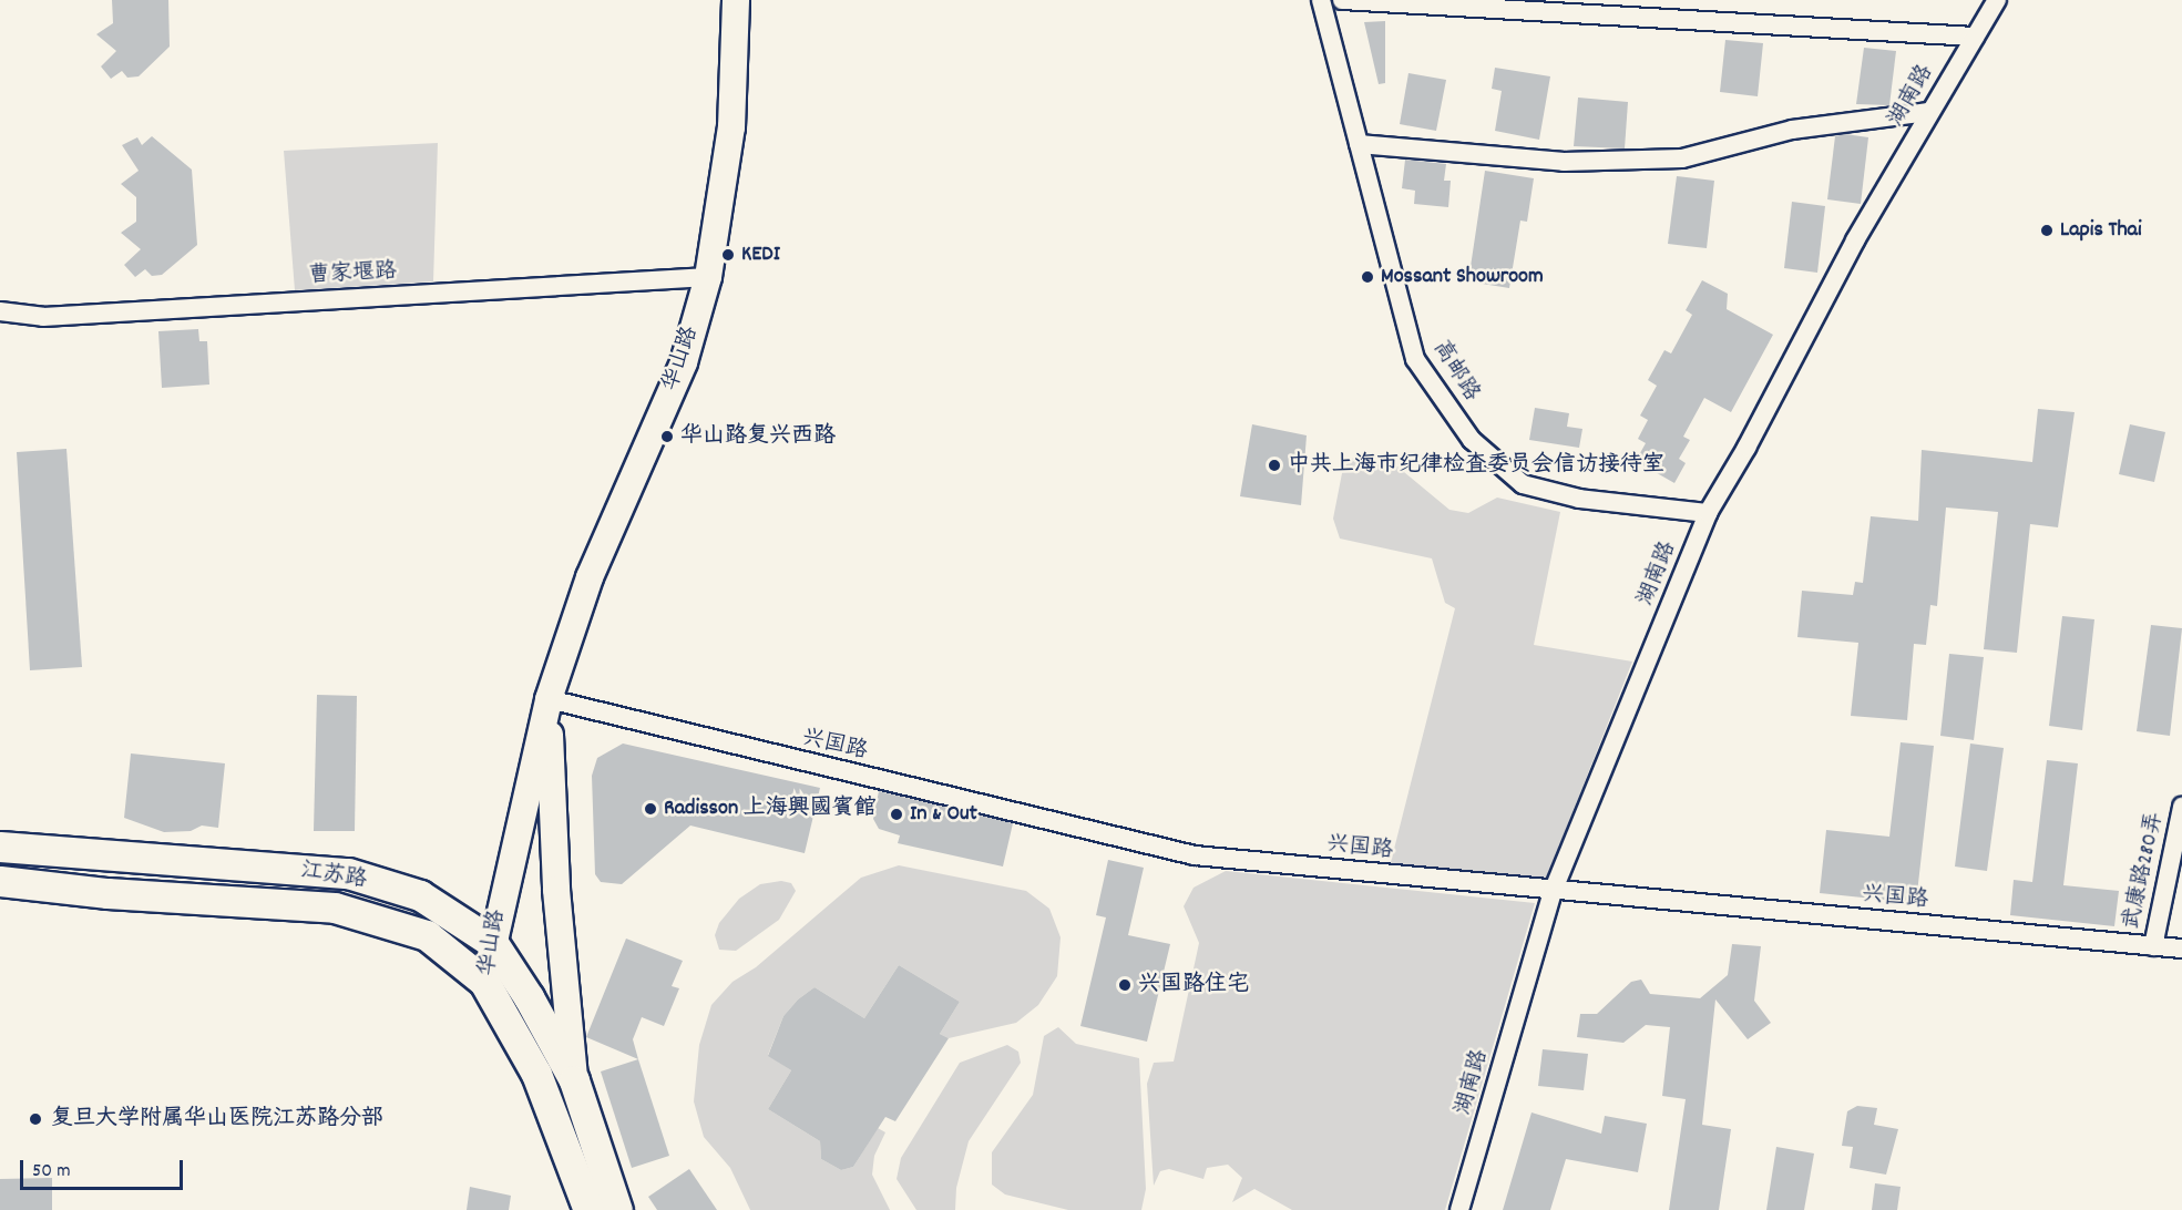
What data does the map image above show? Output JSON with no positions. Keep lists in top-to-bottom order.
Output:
{
  "streets": {
    "main road": ["华山路", "江苏路"],
    "street": [
      "湖南路",
      "曹家堰路",
      "高邮路",
      "兴国路",
      "武康路280弄"
    ]
  },
  "crossings": [
    ["湖南路", "高邮路"],
    ["湖南路", "兴国路"],
    ["曹家堰路", "华山路"],
    ["华山路", "兴国路"],
    ["华山路", "江苏路"],
    ["兴国路", "武康路280弄"]
  ],
  "places": [
    "Lapis Thai",
    "KEDI",
    "Mossant Showroom",
    "华山路复兴西路",
    "中共上海市纪律检查委员会信访接待室",
    "Radisson 上海興國賓館",
    "In & Out",
    "兴国路住宅",
    "复旦大学附属华山医院江苏路分部"
  ],
  "scale_bar": "50 m"
}
